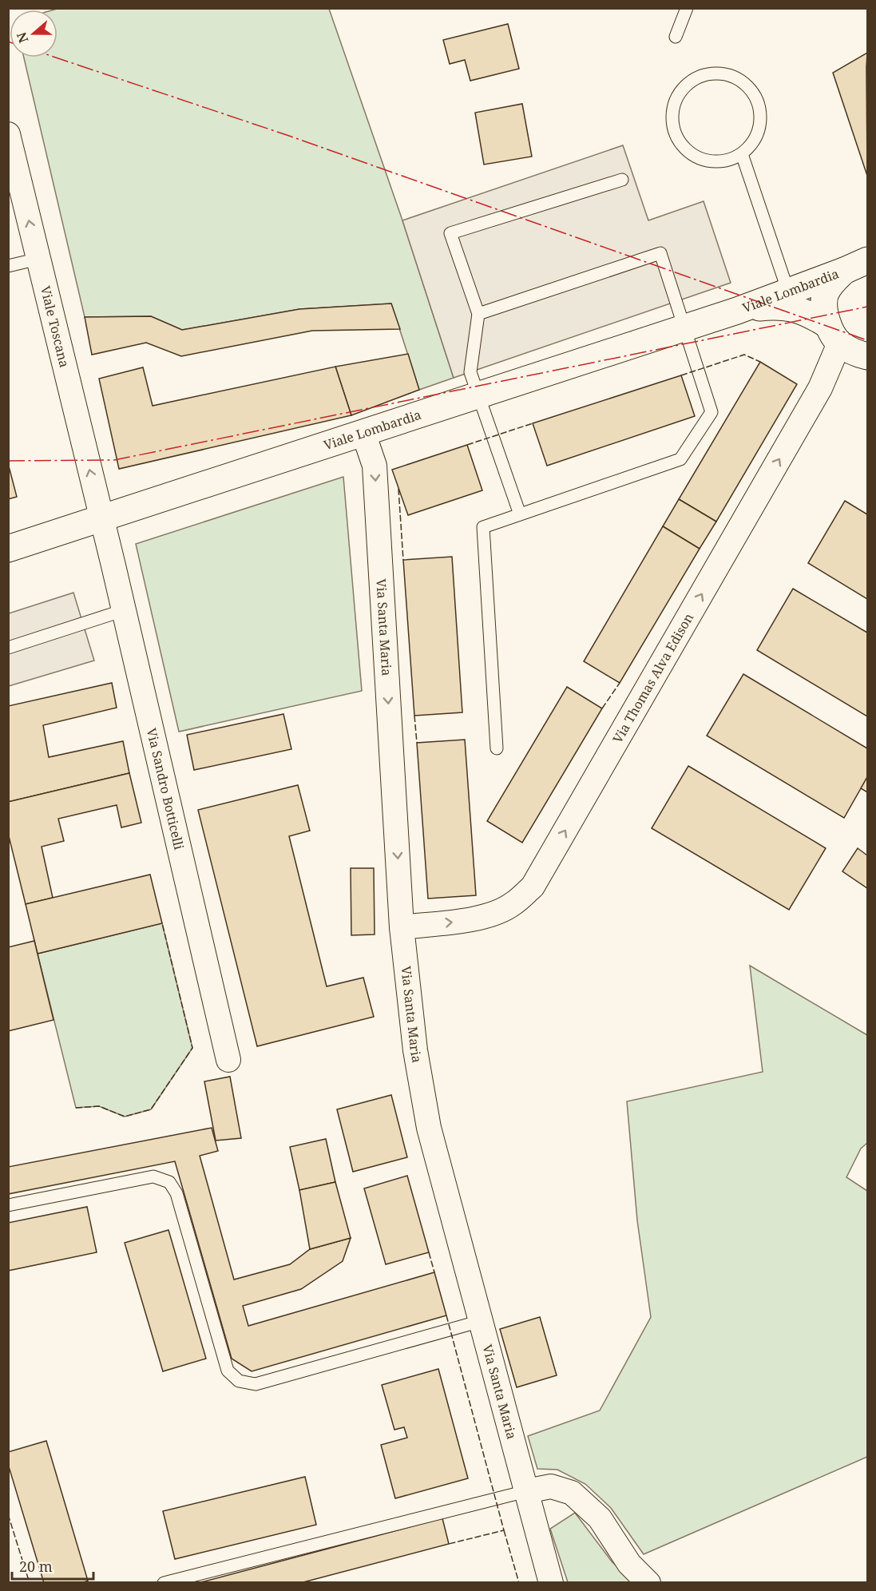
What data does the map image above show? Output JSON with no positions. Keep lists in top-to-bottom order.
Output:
{
  "streets": {
    "street": [
      "Viale Lombardia",
      "Viale Toscana",
      "Via Santa Maria",
      "Via Thomas Alva Edison",
      "Via Sandro Botticelli"
    ]
  },
  "crossings": [
    ["Viale Lombardia", "Viale Toscana"],
    ["Viale Lombardia", "Via Santa Maria"],
    ["Viale Lombardia", "Via Thomas Alva Edison"],
    ["Viale Lombardia", "Via Sandro Botticelli"],
    ["Viale Toscana", "Via Sandro Botticelli"],
    ["Via Santa Maria", "Via Thomas Alva Edison"]
  ],
  "one_way": ["Viale Toscana", "Via Santa Maria", "Via Thomas Alva Edison"],
  "scale_bar": "20 m",
  "north": "left"
}
